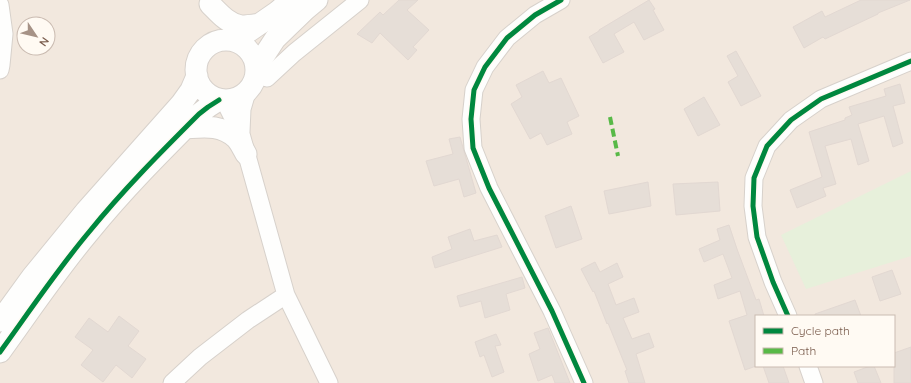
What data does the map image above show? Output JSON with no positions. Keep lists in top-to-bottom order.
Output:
{
  "legend": ["Cycle path", "Path"],
  "north": "bottom right"
}
